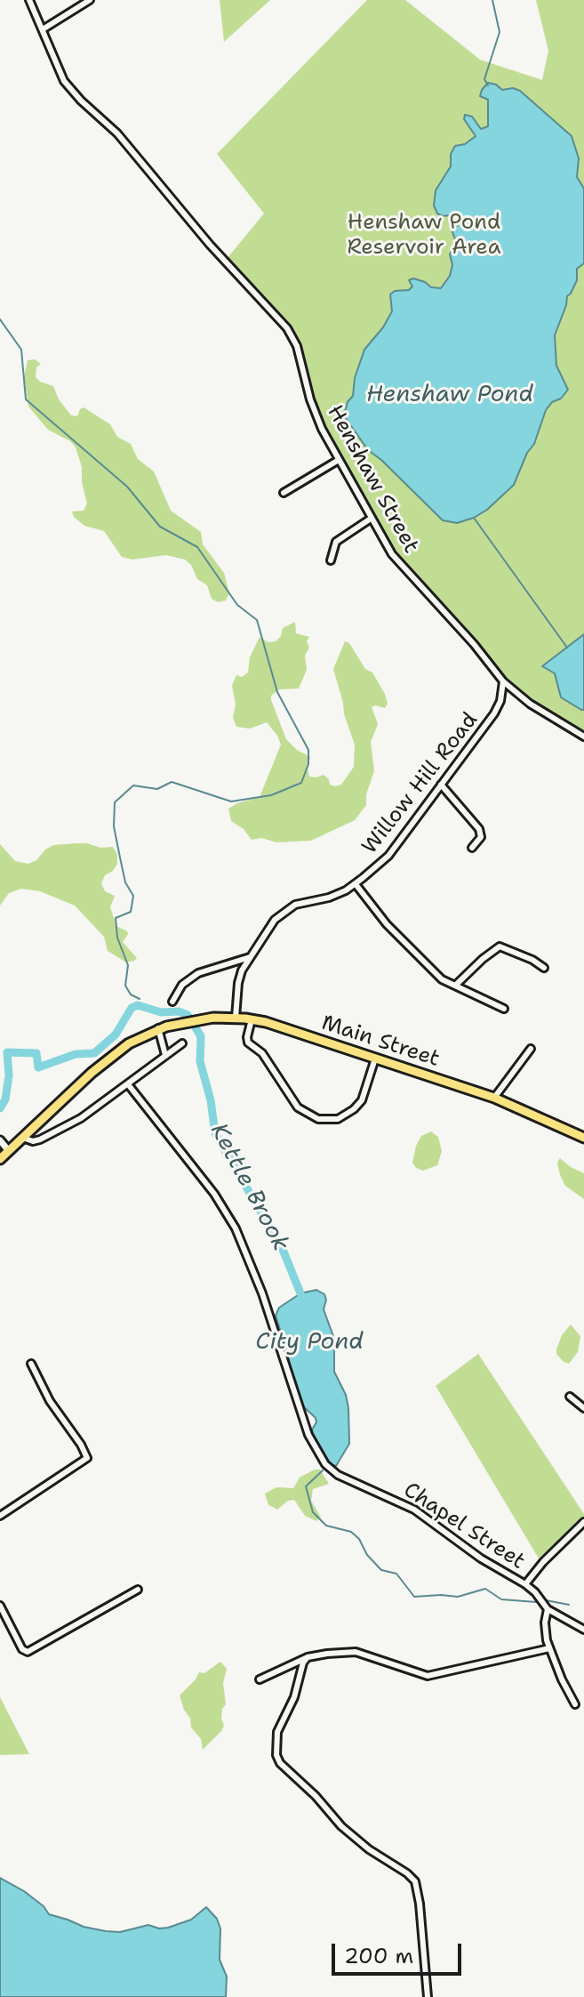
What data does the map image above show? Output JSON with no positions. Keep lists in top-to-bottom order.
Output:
{
  "streets": {
    "highway": ["Main Street"],
    "street": ["Henshaw Street", "Willow Hill Road", "Chapel Street"]
  },
  "crossings": [
    ["Henshaw Street", "Willow Hill Road"]
  ],
  "water": ["Henshaw Pond", "Kettle Brook", "City Pond"],
  "parks": ["Henshaw Pond Reservoir Area"],
  "scale_bar": "200 m"
}
